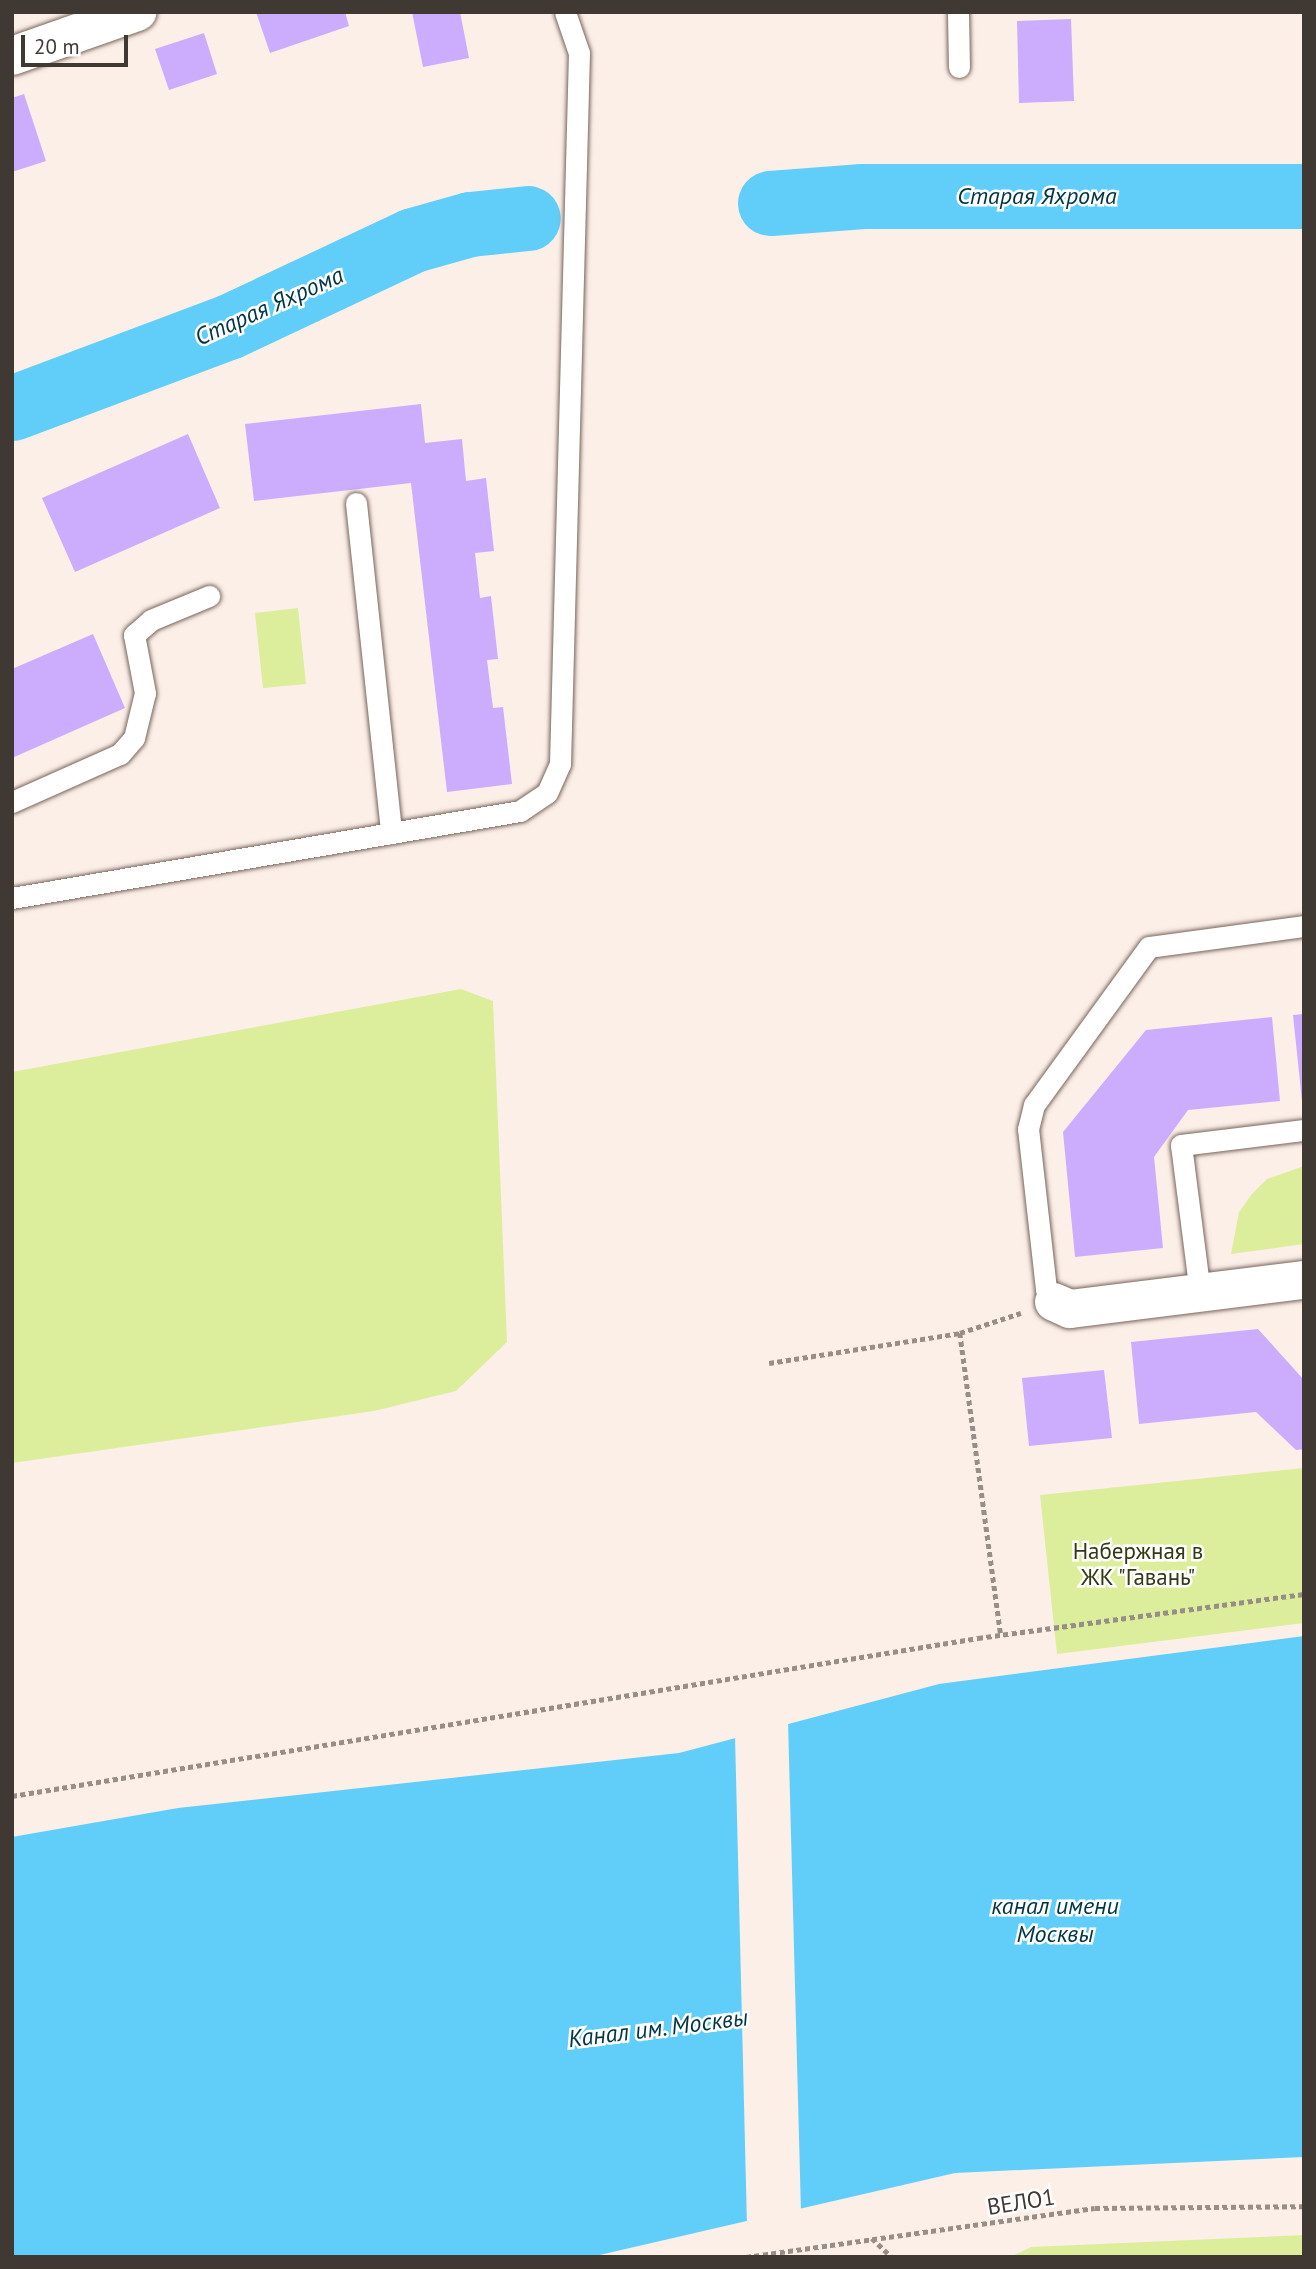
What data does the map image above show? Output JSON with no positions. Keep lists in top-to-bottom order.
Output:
{
  "streets": {
    "path": ["ВЕЛО1"]
  },
  "water": ["Старая Яхрома", "канал имени Москвы", "Канал им. Москвы"],
  "parks": ["Набержная в ЖК \"Гавань\""],
  "scale_bar": "20 m"
}
